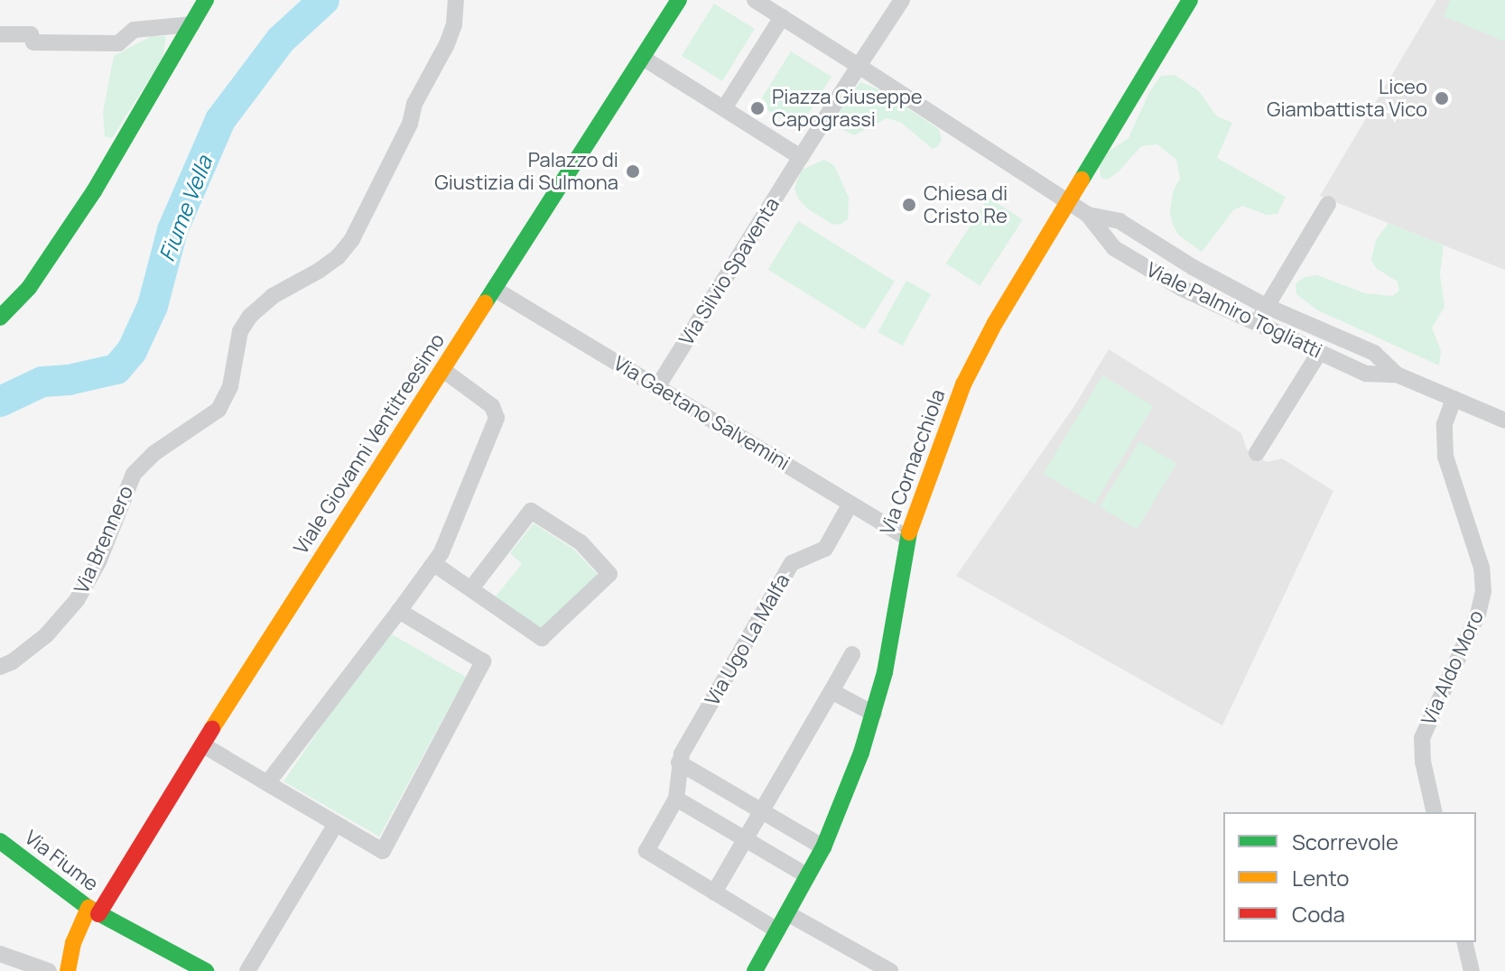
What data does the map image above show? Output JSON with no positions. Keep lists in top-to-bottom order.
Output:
{
  "streets": {
    "street": [
      "Via Silvio Spaventa",
      "Viale Palmiro Togliatti",
      "Via Gaetano Salvemini",
      "Viale Giovanni Ventitreesimo",
      "Via Cornacchiola",
      "Via Brennero",
      "Via Ugo La Malfa",
      "Via Aldo Moro",
      "Via Fiume"
    ]
  },
  "crossings": [
    ["Via Silvio Spaventa", "Via Gaetano Salvemini"],
    ["Viale Palmiro Togliatti", "Via Cornacchiola"],
    ["Viale Palmiro Togliatti", "Via Aldo Moro"],
    ["Via Gaetano Salvemini", "Viale Giovanni Ventitreesimo"],
    ["Via Gaetano Salvemini", "Via Cornacchiola"],
    ["Via Gaetano Salvemini", "Via Ugo La Malfa"],
    ["Viale Giovanni Ventitreesimo", "Via Fiume"]
  ],
  "water": ["Fiume Vella"],
  "places": [
    "Liceo Giambattista Vico",
    "Piazza Giuseppe Capograssi",
    "Palazzo di Giustizia di Sulmona",
    "Chiesa di Cristo Re"
  ],
  "legend": ["Scorrevole", "Lento", "Coda"]
}
